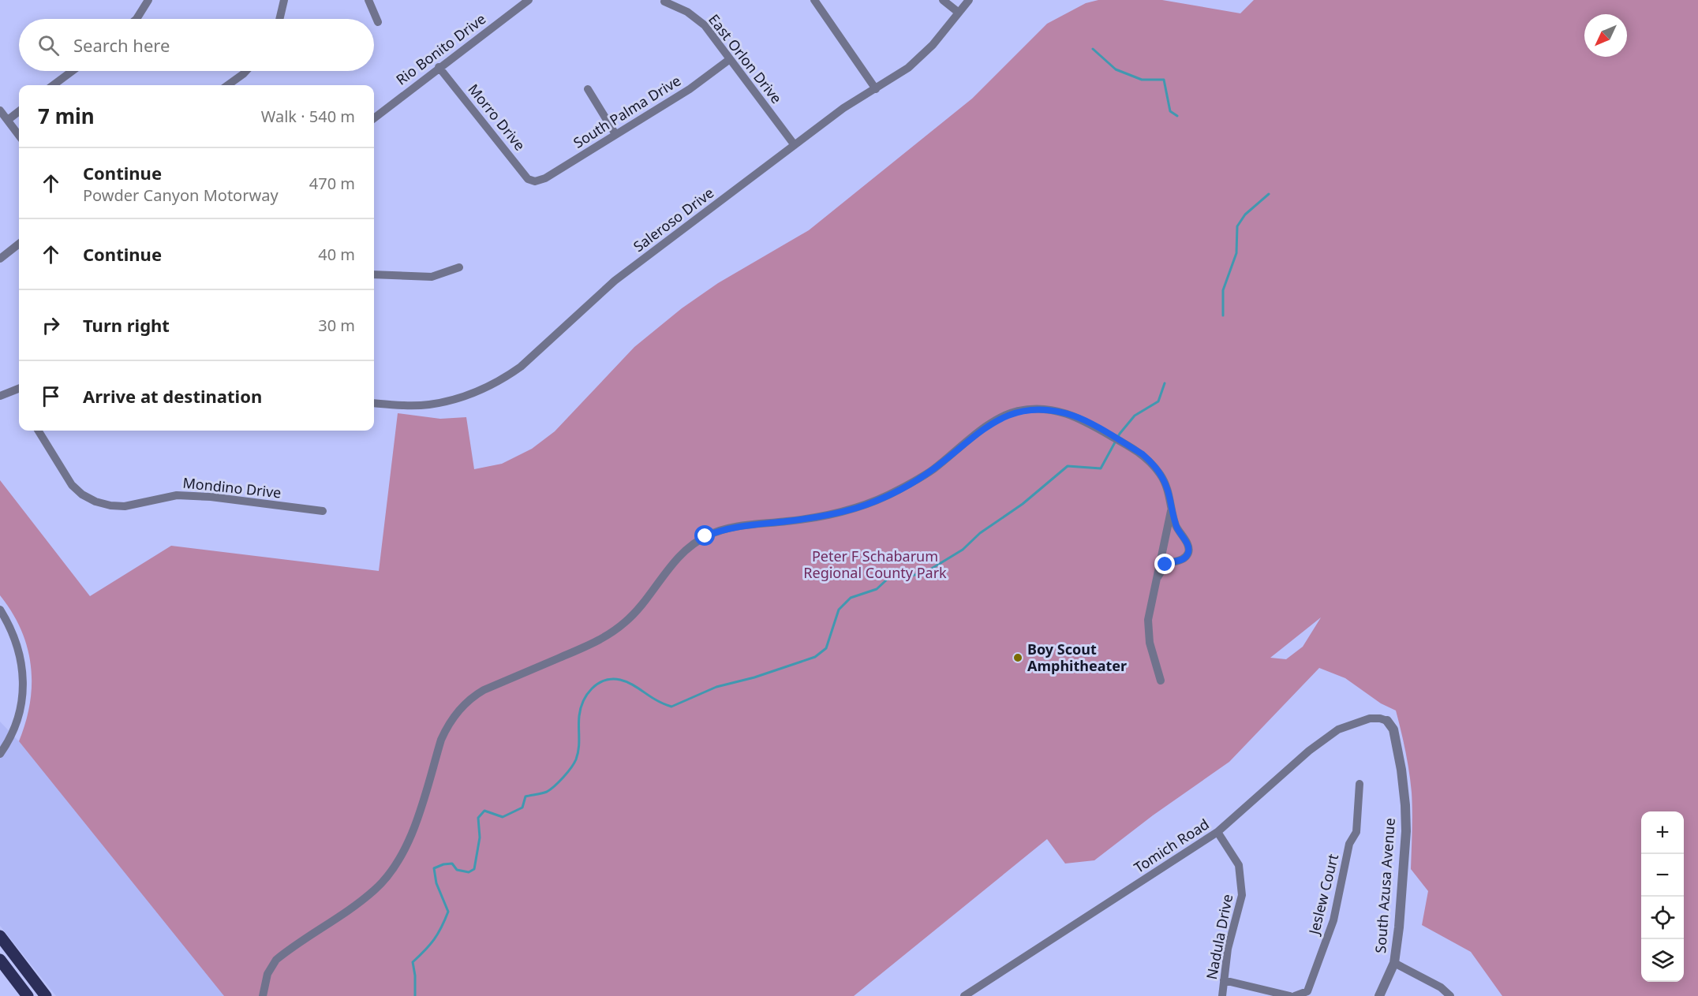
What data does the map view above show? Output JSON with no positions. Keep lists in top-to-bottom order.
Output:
{
  "streets": {
    "street": [
      "Rio Bonito Drive",
      "East Orlon Drive",
      "South Palma Drive",
      "Morro Drive",
      "Saleroso Drive",
      "Mondino Drive",
      "Tomich Road",
      "South Azusa Avenue",
      "Jeslew Court",
      "Nadula Drive"
    ]
  },
  "crossings": [
    ["Rio Bonito Drive", "Morro Drive"],
    ["East Orlon Drive", "South Palma Drive"],
    ["East Orlon Drive", "Saleroso Drive"],
    ["South Palma Drive", "Morro Drive"],
    ["Tomich Road", "South Azusa Avenue"],
    ["Tomich Road", "Nadula Drive"]
  ],
  "parks": ["Peter F Schabarum Regional County Park"],
  "places": ["Boy Scout Amphitheater"],
  "north": "bottom left",
  "page": {
    "search": "Search here",
    "heading": ["7 min", "Walk · 540 m"],
    "list": [
      ["Continue", "Powder Canyon Motorway", "470 m"],
      ["Continue", "40 m"],
      ["Turn right", "30 m"],
      "Arrive at destination"
    ],
    "map_buttons": ["+", "−"]
  }
}
